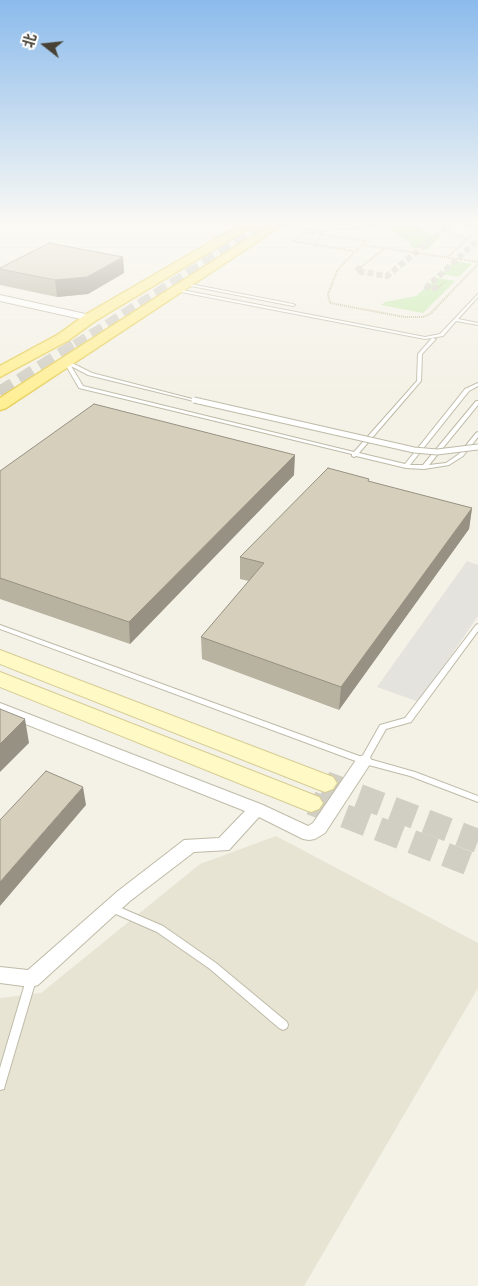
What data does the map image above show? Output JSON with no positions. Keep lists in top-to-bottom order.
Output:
{
  "north": "left"
}
